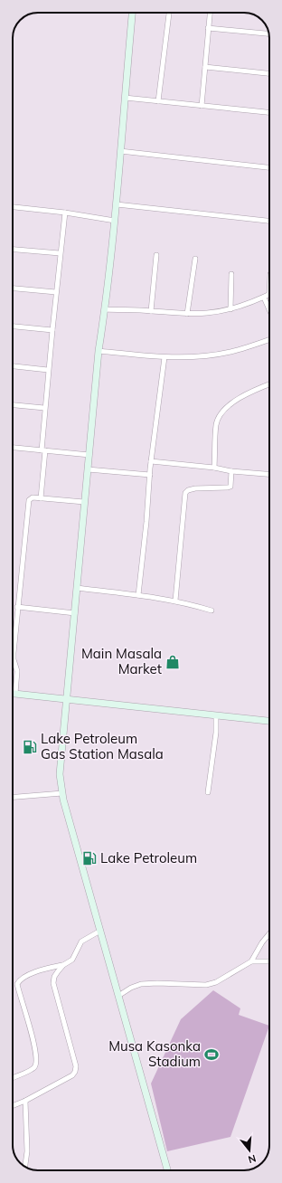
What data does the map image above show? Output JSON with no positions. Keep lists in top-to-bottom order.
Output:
{
  "places": {
    "shop": ["Main Masala Market"],
    "fuel station": ["Lake Petroleum Gas Station Masala", "Lake Petroleum"],
    "sports": ["Musa Kasonka Stadium"]
  },
  "north": "bottom"
}
